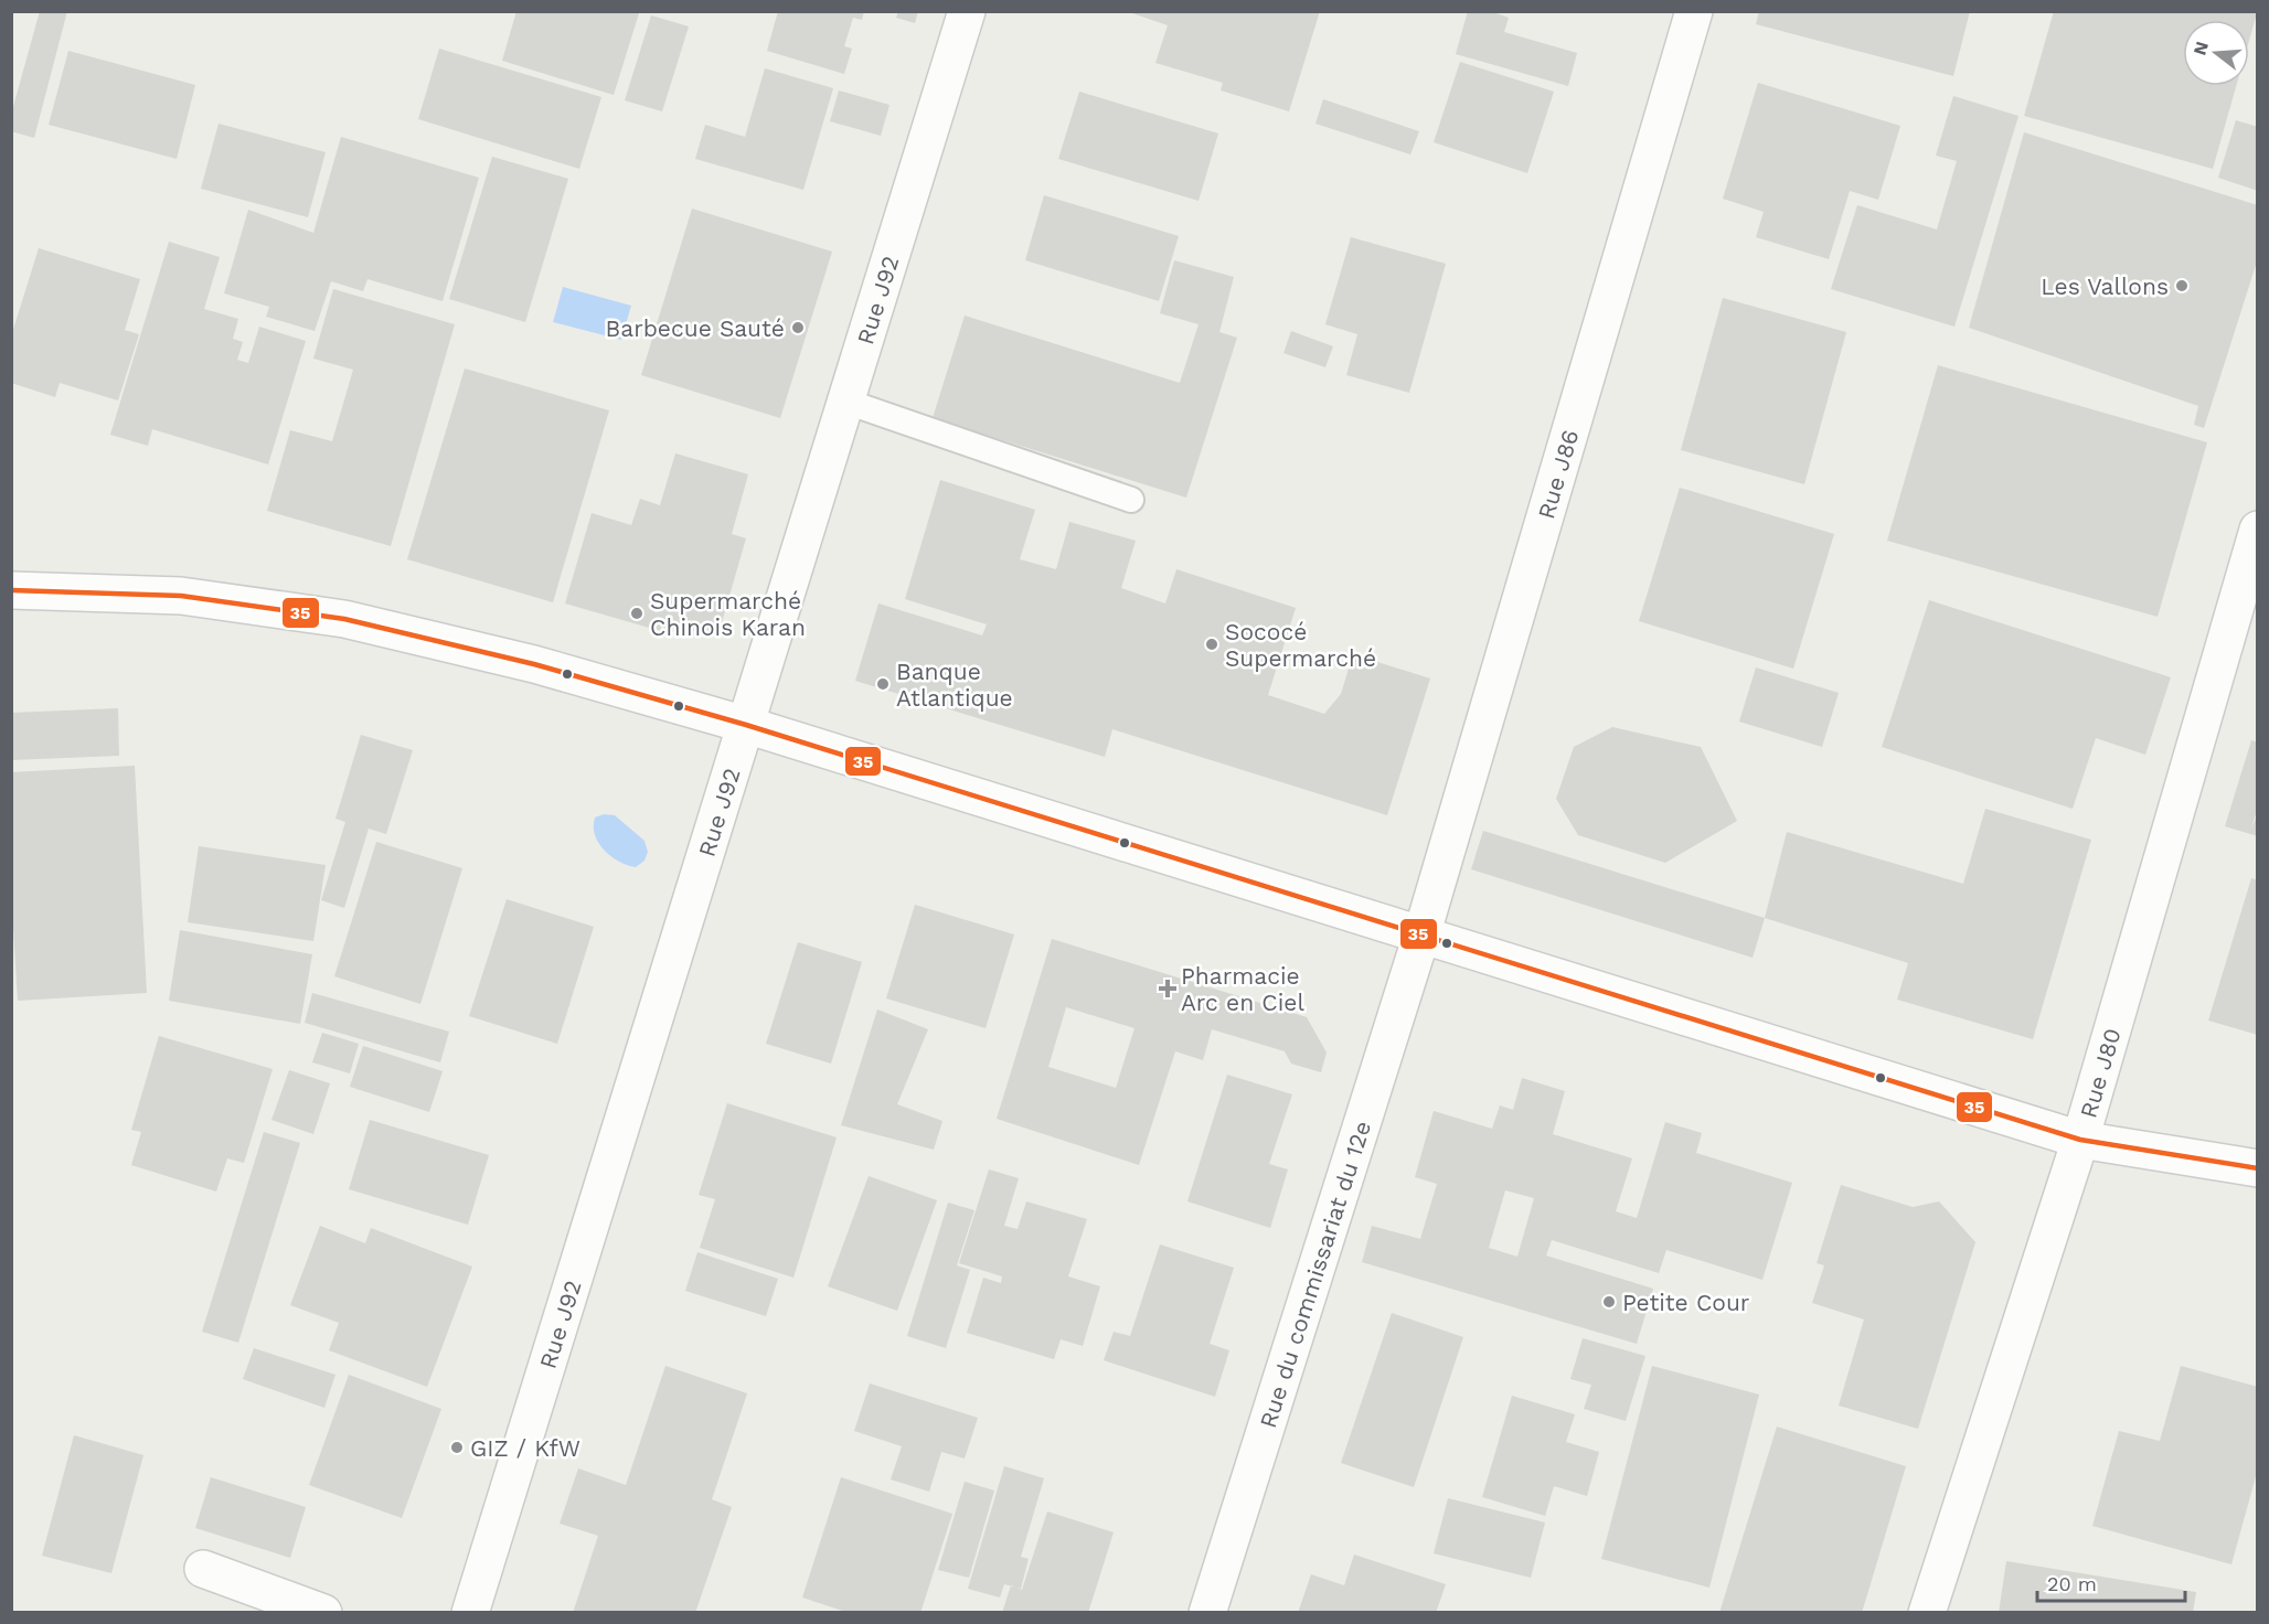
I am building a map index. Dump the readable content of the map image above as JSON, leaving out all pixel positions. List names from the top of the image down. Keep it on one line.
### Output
{"streets":{"street":["Rue J92","Rue J86","Rue J80","Rue du commissariat du 12e"]},"crossings":[["Rue J86","Rue du commissariat du 12e"]],"places":{"other":["Les Vallons","Barbecue Sauté","Supermarché Chinois Karan","Sococé Supermarché","Banque Atlantique","Petite Cour","GIZ / KfW"],"health":["Pharmacie Arc en Ciel"]},"lines":["transit line 35"],"scale_bar":"20 m","north":"left"}
